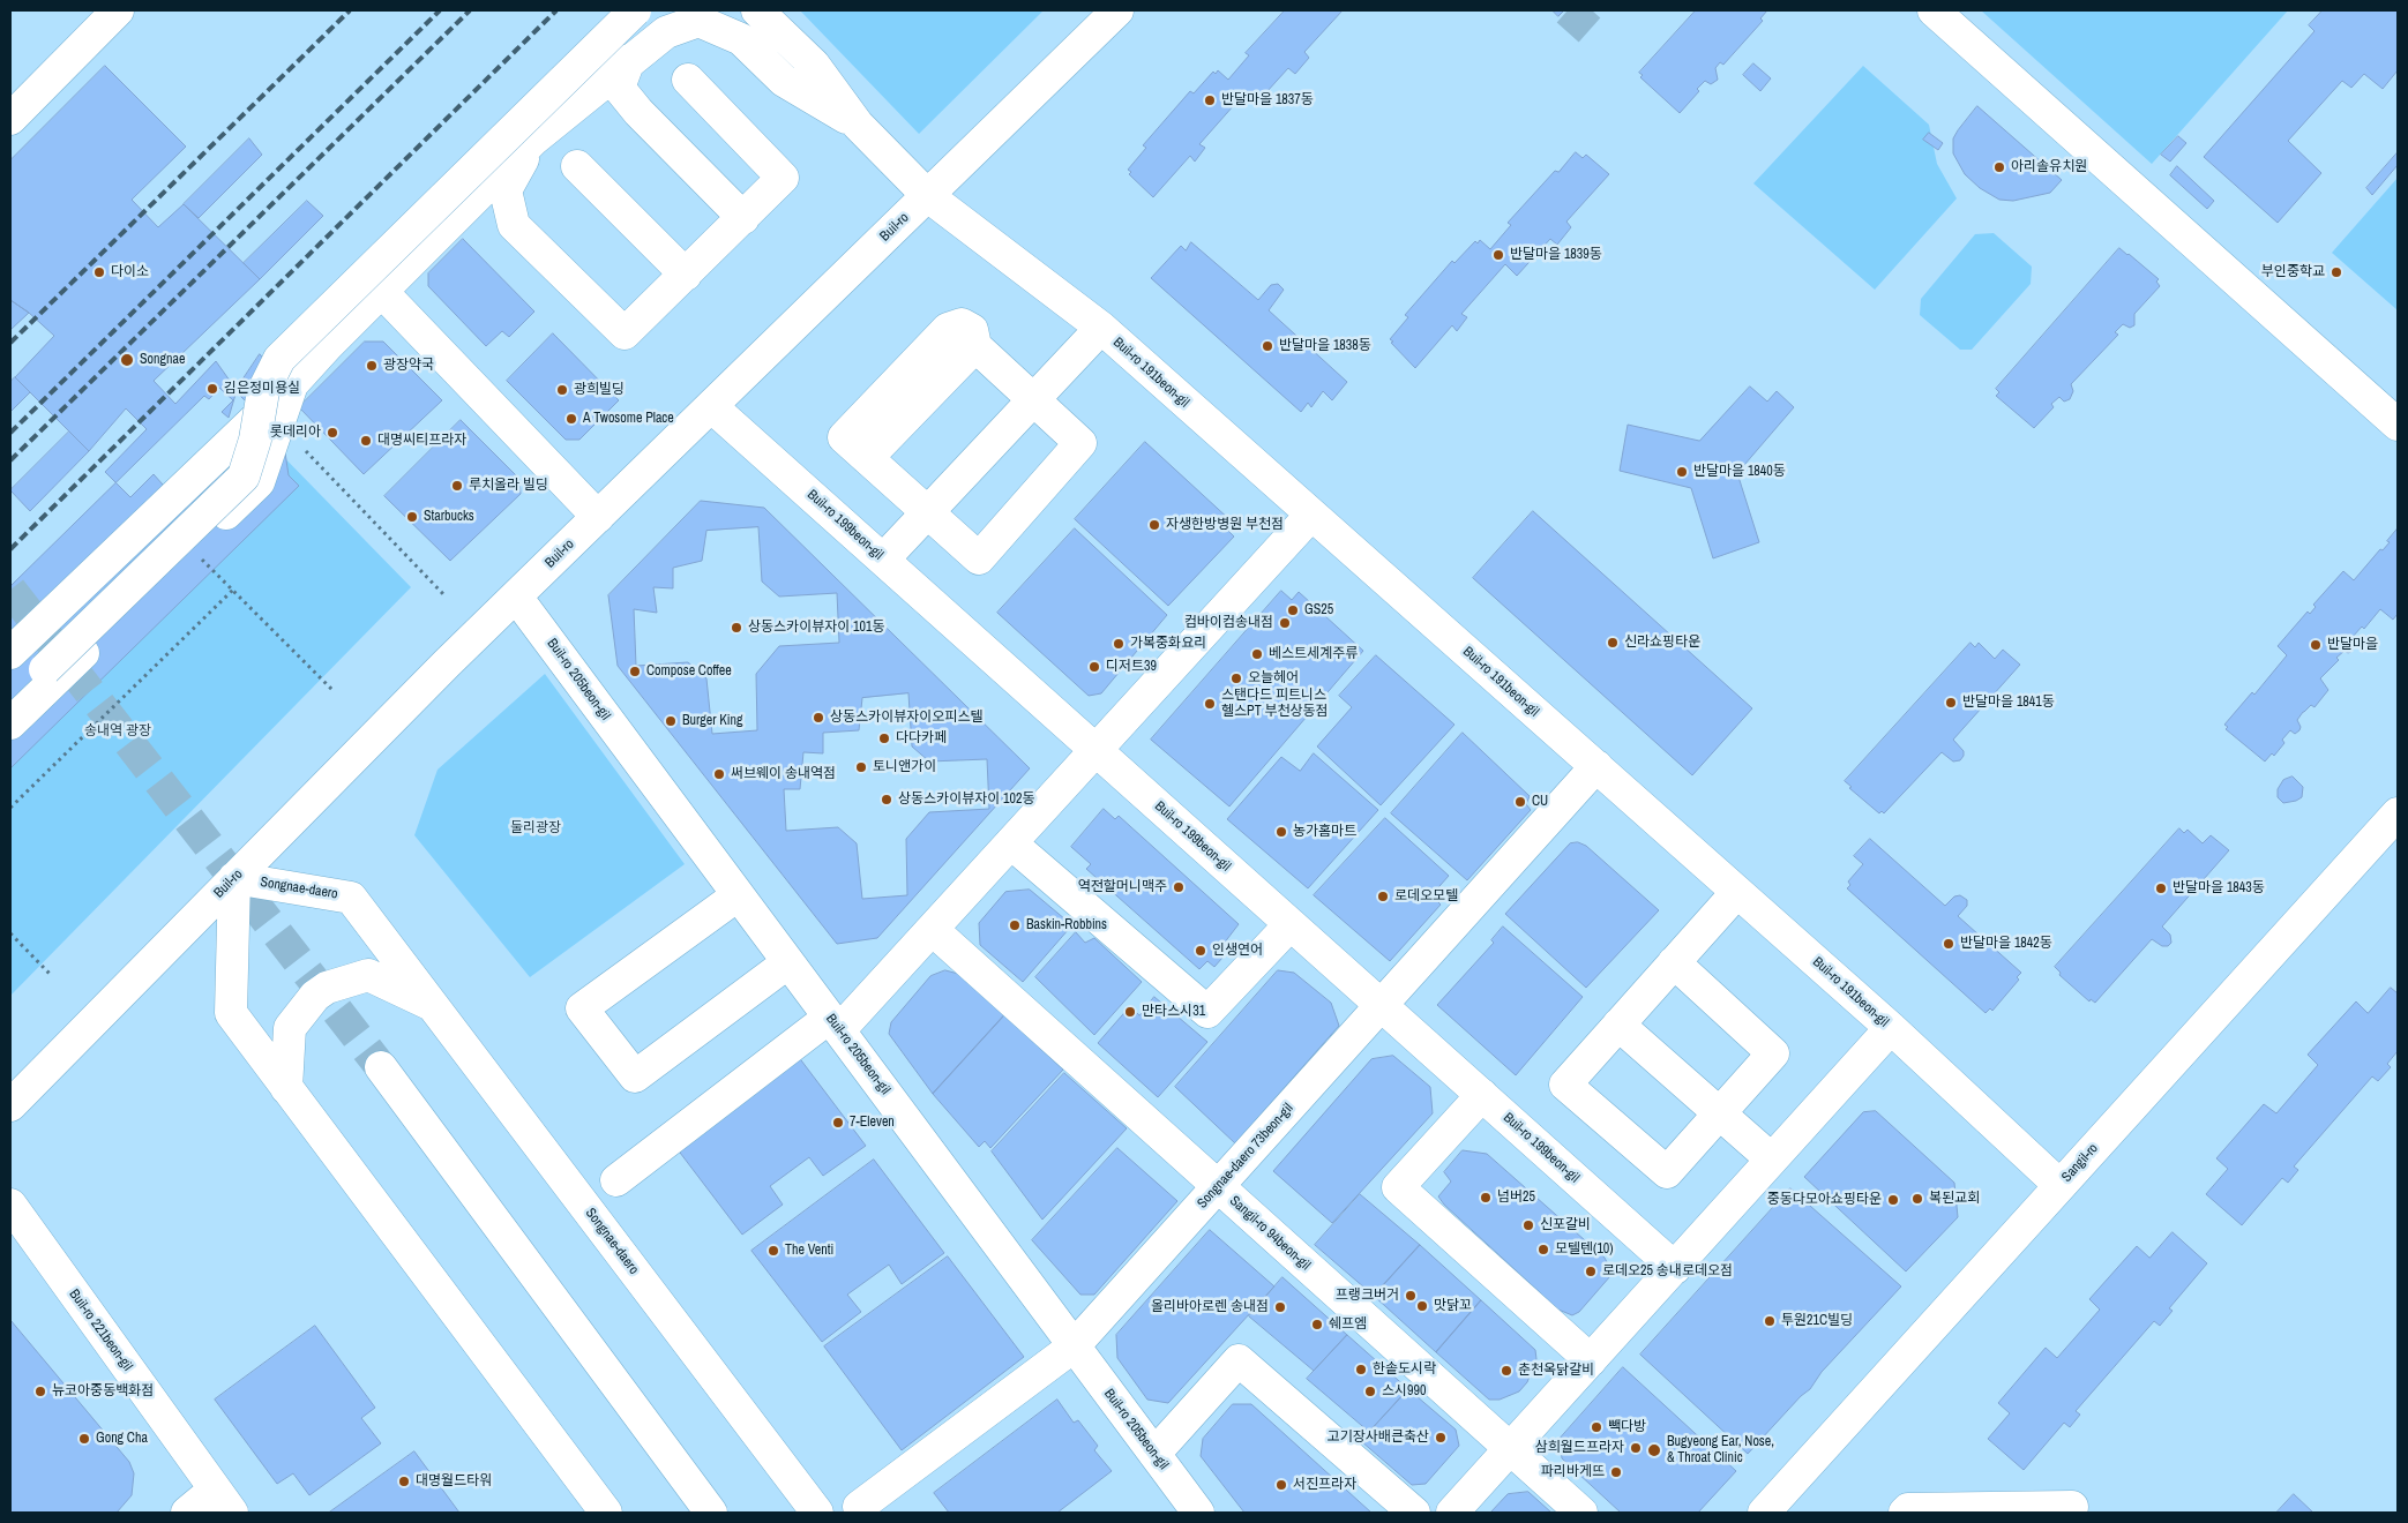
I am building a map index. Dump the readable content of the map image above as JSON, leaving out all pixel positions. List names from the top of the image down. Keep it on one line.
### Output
{"streets":{"street":["Buil-ro","Buil-ro 191beon-gil","Buil-ro 199beon-gil","Buil-ro 205beon-gil","Songnae-daero","Songnae-daero 73beon-gil","Sangil-ro","Sangil-ro 94beon-gil","Buil-ro 221beon-gil"]},"crossings":[["Buil-ro","Buil-ro 191beon-gil"],["Buil-ro","Buil-ro 199beon-gil"],["Buil-ro","Buil-ro 205beon-gil"],["Buil-ro","Songnae-daero"],["Buil-ro 191beon-gil","Songnae-daero 73beon-gil"],["Buil-ro 191beon-gil","Sangil-ro"],["Buil-ro 199beon-gil","Songnae-daero 73beon-gil"],["Buil-ro 205beon-gil","Songnae-daero 73beon-gil"],["Songnae-daero 73beon-gil","Sangil-ro 94beon-gil"]],"parks":["송내역 광장","둘리광장"],"places":["반달마을 1837동","아리솔유치원","반달마을 1839동","다이소","부인중학교","반달마을 1838동","Songnae","광장약국","김은정미용실","광희빌딩","A Twosome Place","롯데리아","대명씨티프라자","반달마을 1840동","루치올라 빌딩","Starbucks","자생한방병원 부천점","GS25","컴바이컴송내점","상동스카이뷰자이 101동","신라쇼핑타운","가복중화요리","반달마을","베스트세계주류","디저트39","Compose Coffee","오늘헤어","반달마을 1841동","스탠다드 피트니스 헬스PT 부천상동점","상동스카이뷰자이오피스텔","Burger King","다다카페","토니앤가이","써브웨이 송내역점","상동스카이뷰자이 102동","CU","농가홈마트","역전할머니맥주","반달마을 1843동","로데오모텔","Baskin-Robbins","반달마을 1842동","인생연어","만타스시31","7-Eleven","넘버25","복된교회","중동다모아쇼핑타운","신포갈비","모텔텐(10)","The Venti","로데오25 송내로데오점","프랭크버거","맛닭꼬","올리바아로렌 송내점","투원21C빌딩","쉐프엠","한솥도시락","춘천옥닭갈비","뉴코아중동백화점","스시990","빽다방","고기장사배큰축산","Gong Cha","삼희월드프라자","Bugyeong Ear, Nose, & Throat Clinic","파리바게뜨","대명월드타워","서진프라자"]}
